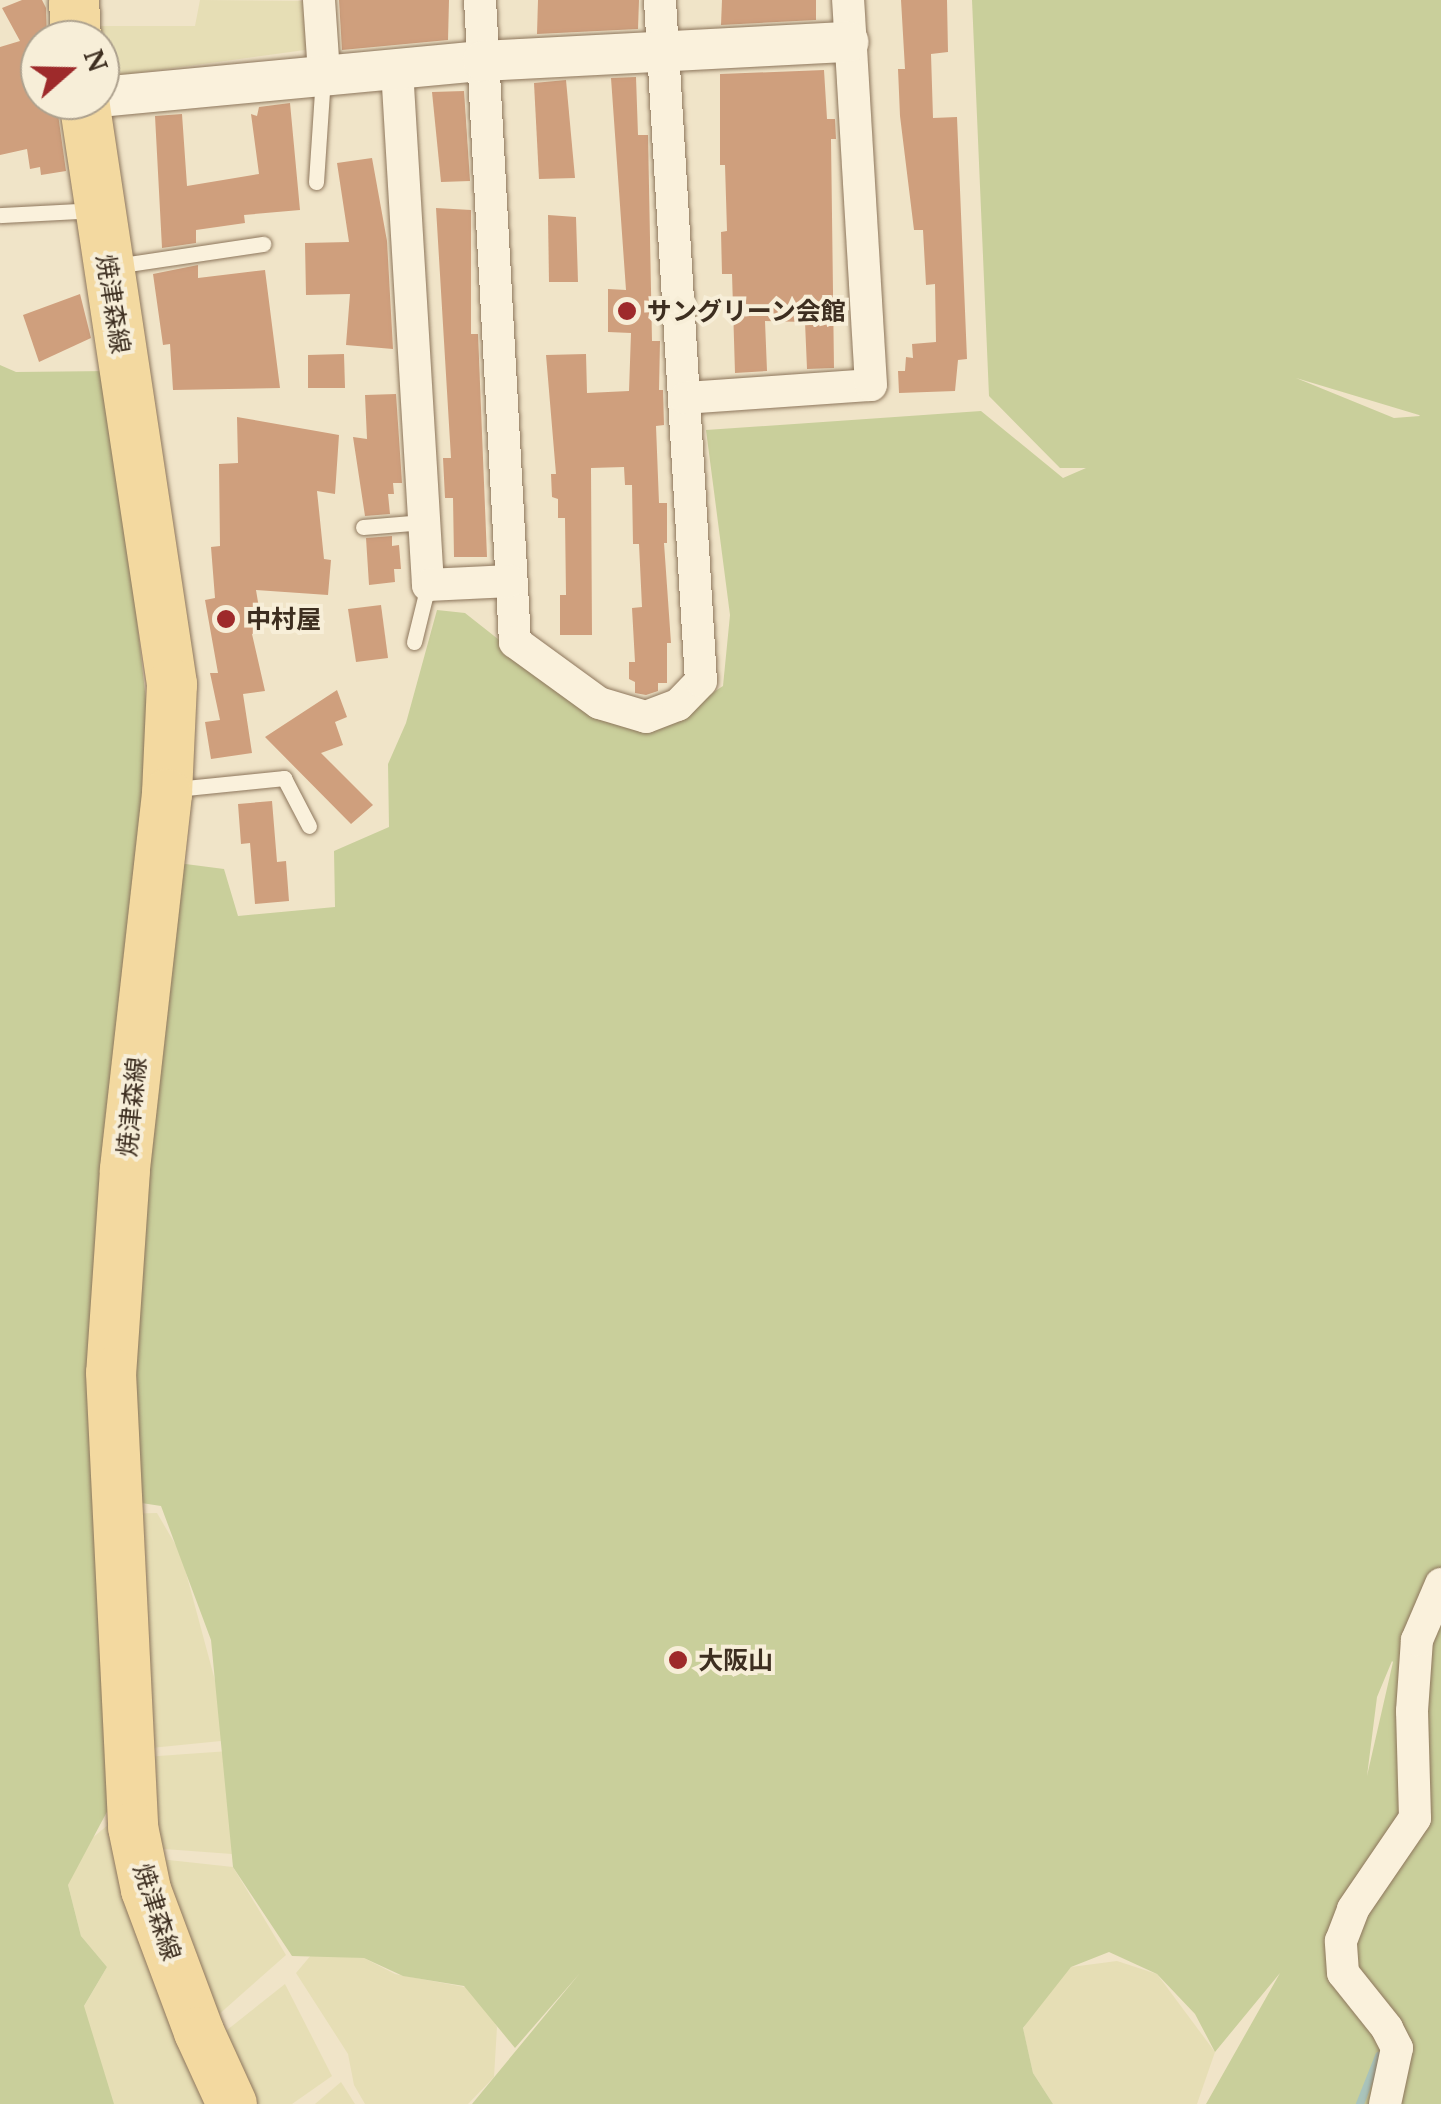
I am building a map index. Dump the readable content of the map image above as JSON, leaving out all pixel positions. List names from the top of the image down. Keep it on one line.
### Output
{"streets":{"main road":["焼津森線"]},"places":["サングリーン会館","中村屋","大阪山"],"north":"right"}
